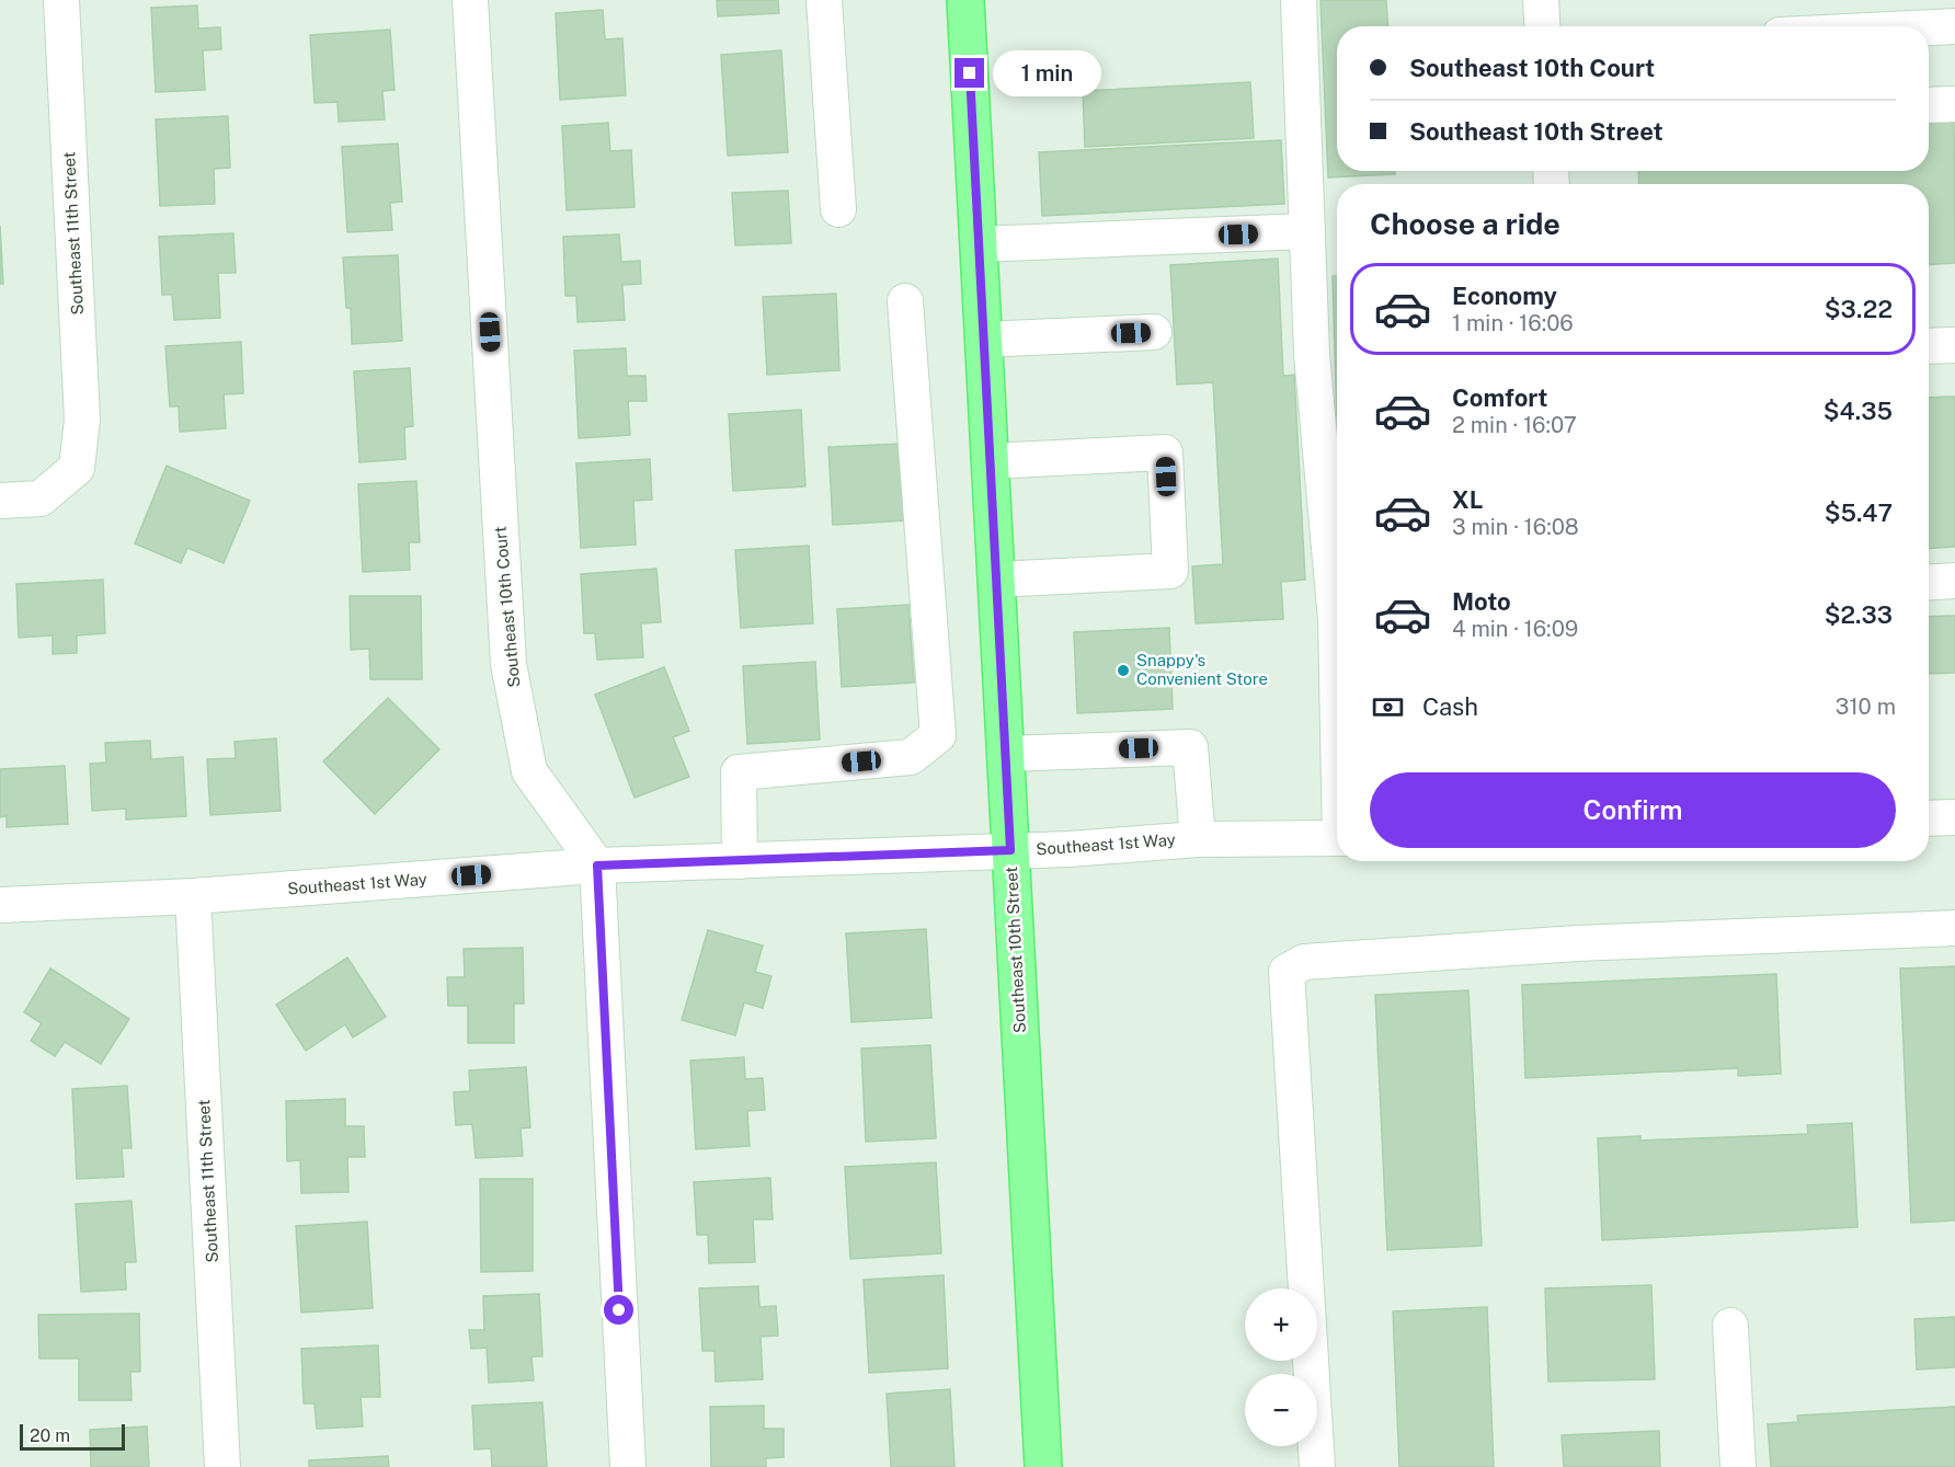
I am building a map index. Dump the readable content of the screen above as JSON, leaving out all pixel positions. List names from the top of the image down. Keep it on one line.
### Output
{"streets":{"main road":["Southeast 10th Street"],"street":["Southeast 11th Street","Southeast 10th Court","Southeast 1st Way"]},"crossings":[["Southeast 11th Street","Southeast 1st Way"],["Southeast 10th Court","Southeast 1st Way"],["Southeast 1st Way","Southeast 10th Street"]],"places":["Snappy's Convenient Store"],"scale_bar":"20 m","page":{"banner":["Southeast 10th Court","Southeast 10th Street"],"bubble":"1 min","heading":"Choose a ride","list":[{"name":"Economy","note":"1 min · 16:06","value":"$3.22"},{"name":"Comfort","note":"2 min · 16:07","value":"$4.35"},{"name":"XL","note":"3 min · 16:08","value":"$5.47"},{"name":"Moto","note":"4 min · 16:09","value":"$2.33"}],"pay":["Cash","310 m"],"buttons":"Confirm","map_buttons":["+","−"],"scale":"20 m"}}
